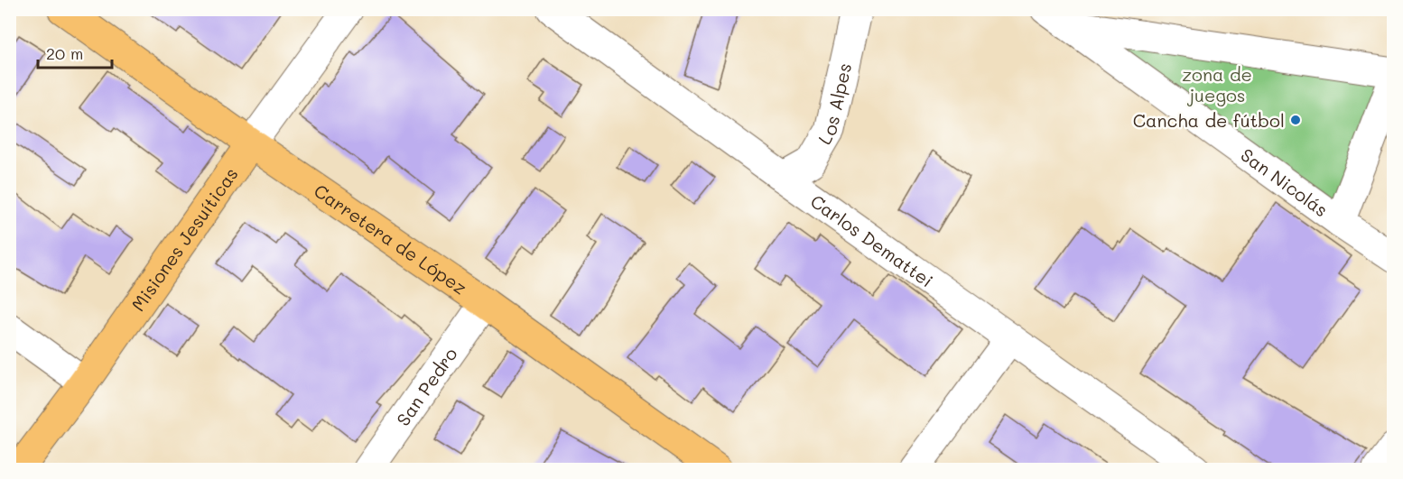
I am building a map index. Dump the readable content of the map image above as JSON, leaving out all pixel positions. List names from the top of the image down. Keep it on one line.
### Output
{"streets":{"main road":["Carretera de López","Misiones Jesuíticas"],"street":["Los Alpes","San Nicolás","Carlos Demattei","San Pedro"]},"crossings":[["Los Alpes","Carlos Demattei"],["Carretera de López","Misiones Jesuíticas"],["Carretera de López","San Pedro"]],"parks":["zona de juegos"],"places":["Cancha de fútbol"],"scale_bar":"20 m"}
